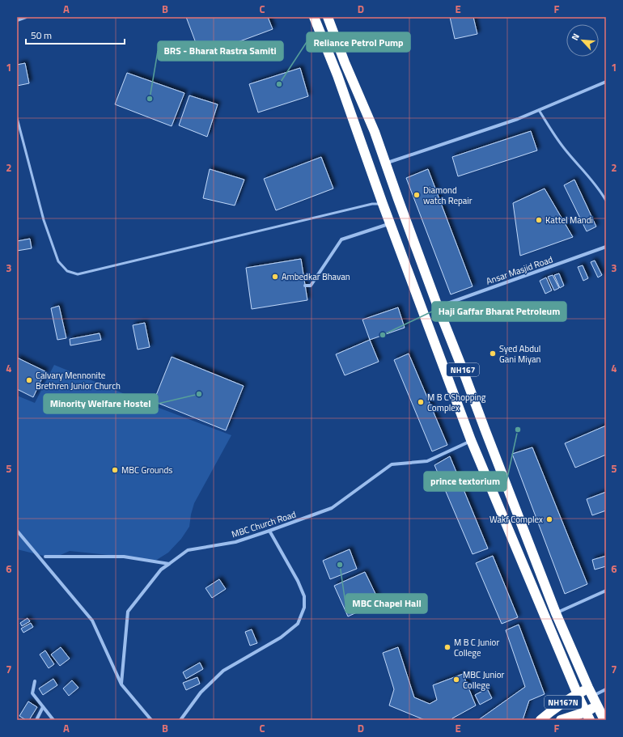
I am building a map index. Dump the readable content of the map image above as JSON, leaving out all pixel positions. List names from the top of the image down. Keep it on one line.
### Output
{"streets":{"highway":["NH167","NH167N"],"street":["Ansar Masjid Road","MBC Church Road"]},"crossings":[["Ansar Masjid Road","NH167"],["NH167","MBC Church Road"],["NH167","NH167N"]],"places":["Reliance Petrol Pump","BRS - Bharat Rastra Samiti","Diamond watch Repair","Kattel Mandi","Ambedkar Bhavan","Haji Gaffar Bharat Petroleum","Syed Abdul Gani Miyan","Calvary Mennonite Brethren Junior Church","Minority Welfare Hostel","M B C Shopping Complex","prince textorium","MBC Grounds","Wakf Complex","MBC Chapel Hall","M B C Junior College","MBC Junior College"],"scale_bar":"50 m","north":"top left","grid":{"columns":["A","B","C","D","E","F"],"rows":["1","2","3","4","5","6","7"]}}
